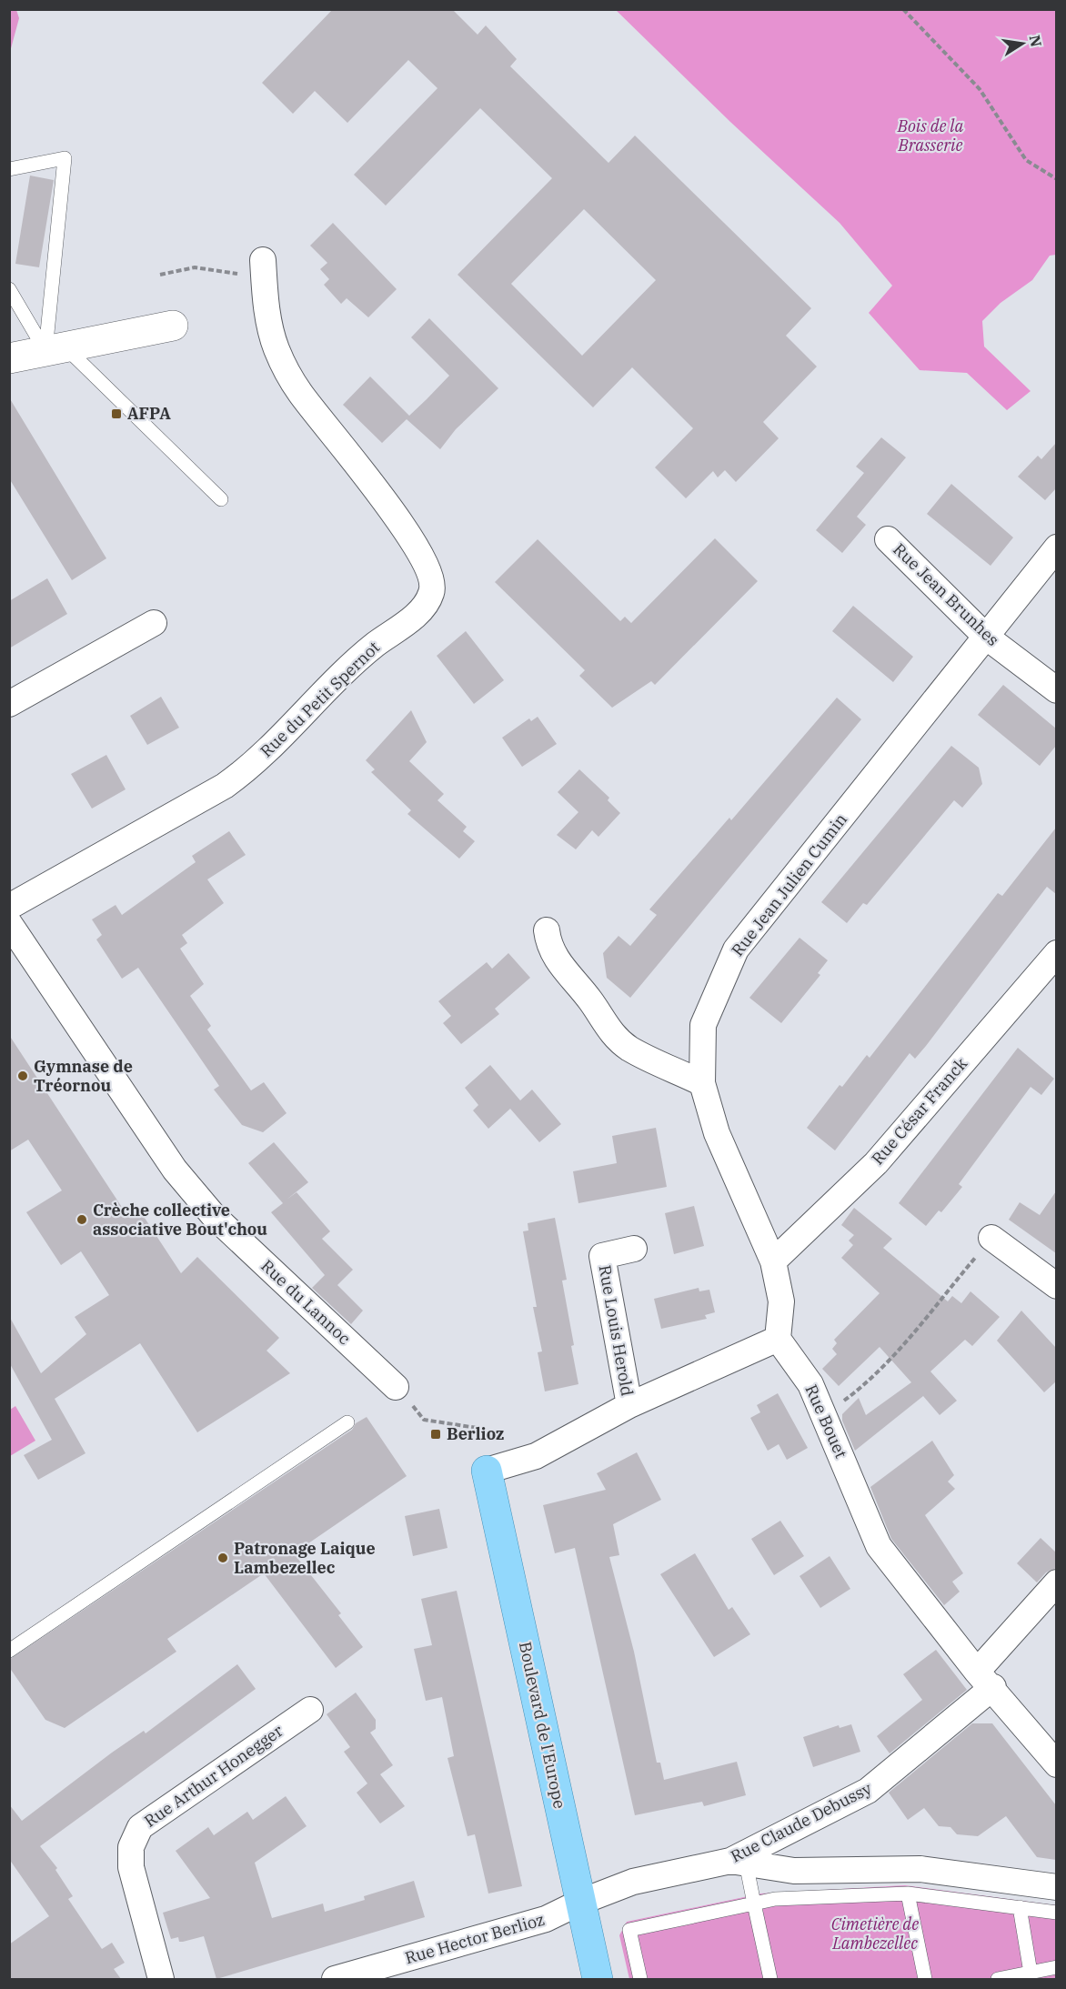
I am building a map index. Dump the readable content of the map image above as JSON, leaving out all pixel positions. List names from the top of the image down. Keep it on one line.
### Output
{"streets":{"main road":["Boulevard de l'Europe"],"street":["Rue Jean Brunhes","Rue du Petit Spernot","Rue Jean Julien Cumin","Rue César Franck","Rue du Lannoc","Rue Louis Herold","Rue Bouet","Rue Arthur Honegger","Rue Claude Debussy","Rue Hector Berlioz"]},"crossings":[["Rue Jean Brunhes","Rue Jean Julien Cumin"],["Rue Jean Julien Cumin","Rue César Franck"],["Rue Jean Julien Cumin","Rue Bouet"],["Rue Bouet","Rue Claude Debussy"],["Boulevard de l'Europe","Rue Claude Debussy"],["Boulevard de l'Europe","Rue Hector Berlioz"],["Rue Claude Debussy","Rue Hector Berlioz"]],"parks":["Bois de la Brasserie","Cimetière de Lambezellec"],"places":{"transit":["AFPA","Berlioz"],"other":["Gymnase de Tréornou","Crèche collective associative Bout'chou","Patronage Laique Lambezellec"]},"north":"right"}
